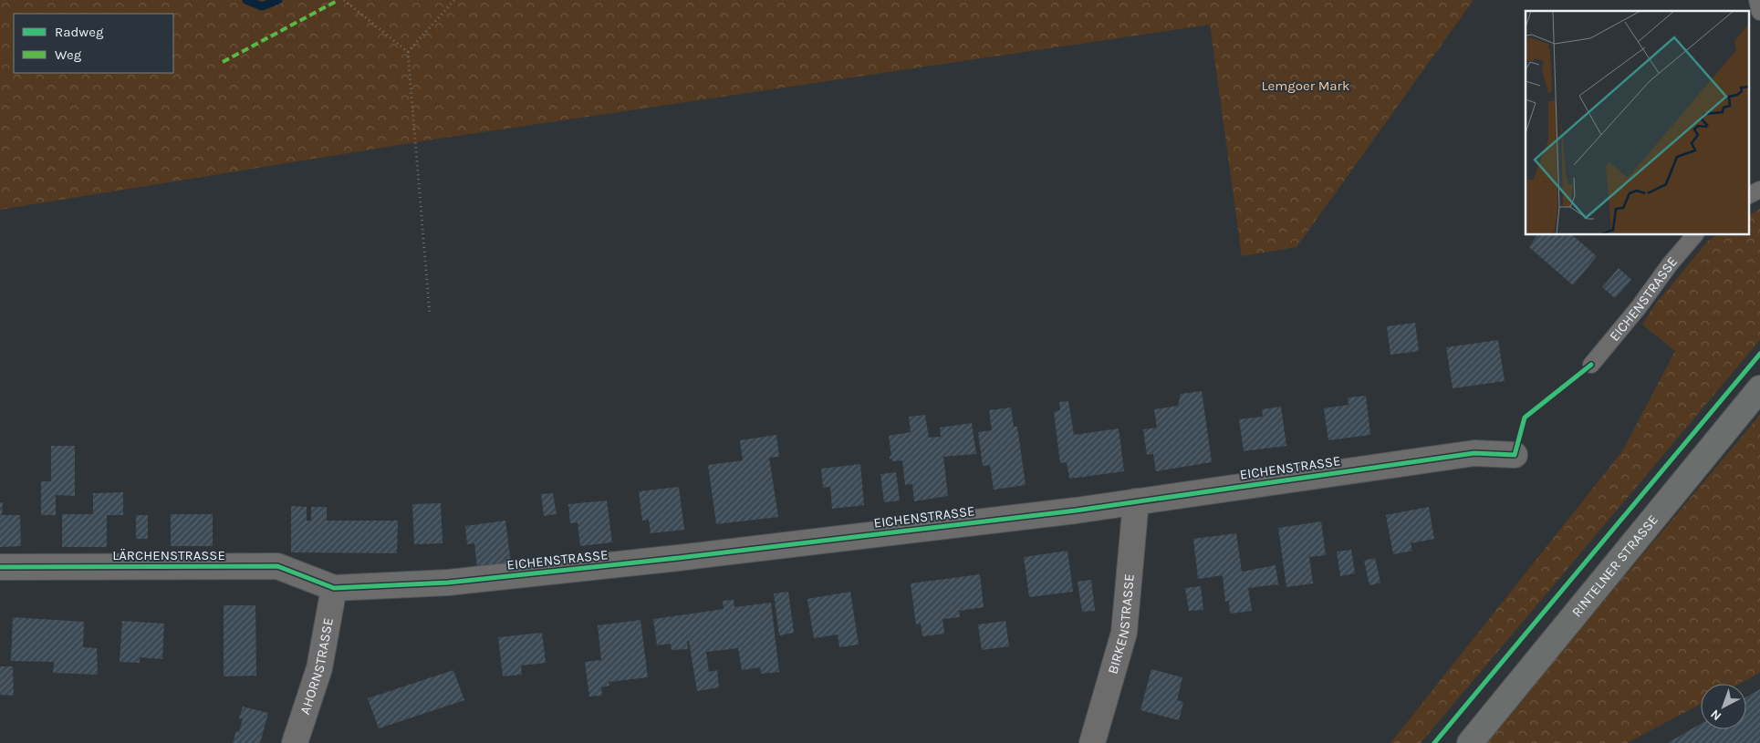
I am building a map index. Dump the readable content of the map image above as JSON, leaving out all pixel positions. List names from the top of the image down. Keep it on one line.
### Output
{"streets":{"main road":["RINTELNER STRASSE"],"street":["EICHENSTRASSE","LÄRCHENSTRASSE","BIRKENSTRASSE","AHORNSTRASSE"]},"crossings":[["EICHENSTRASSE","LÄRCHENSTRASSE"],["EICHENSTRASSE","BIRKENSTRASSE"],["EICHENSTRASSE","AHORNSTRASSE"],["LÄRCHENSTRASSE","AHORNSTRASSE"]],"parks":["Lemgoer Mark"],"legend":["Radweg","Weg"],"north":"bottom left"}
